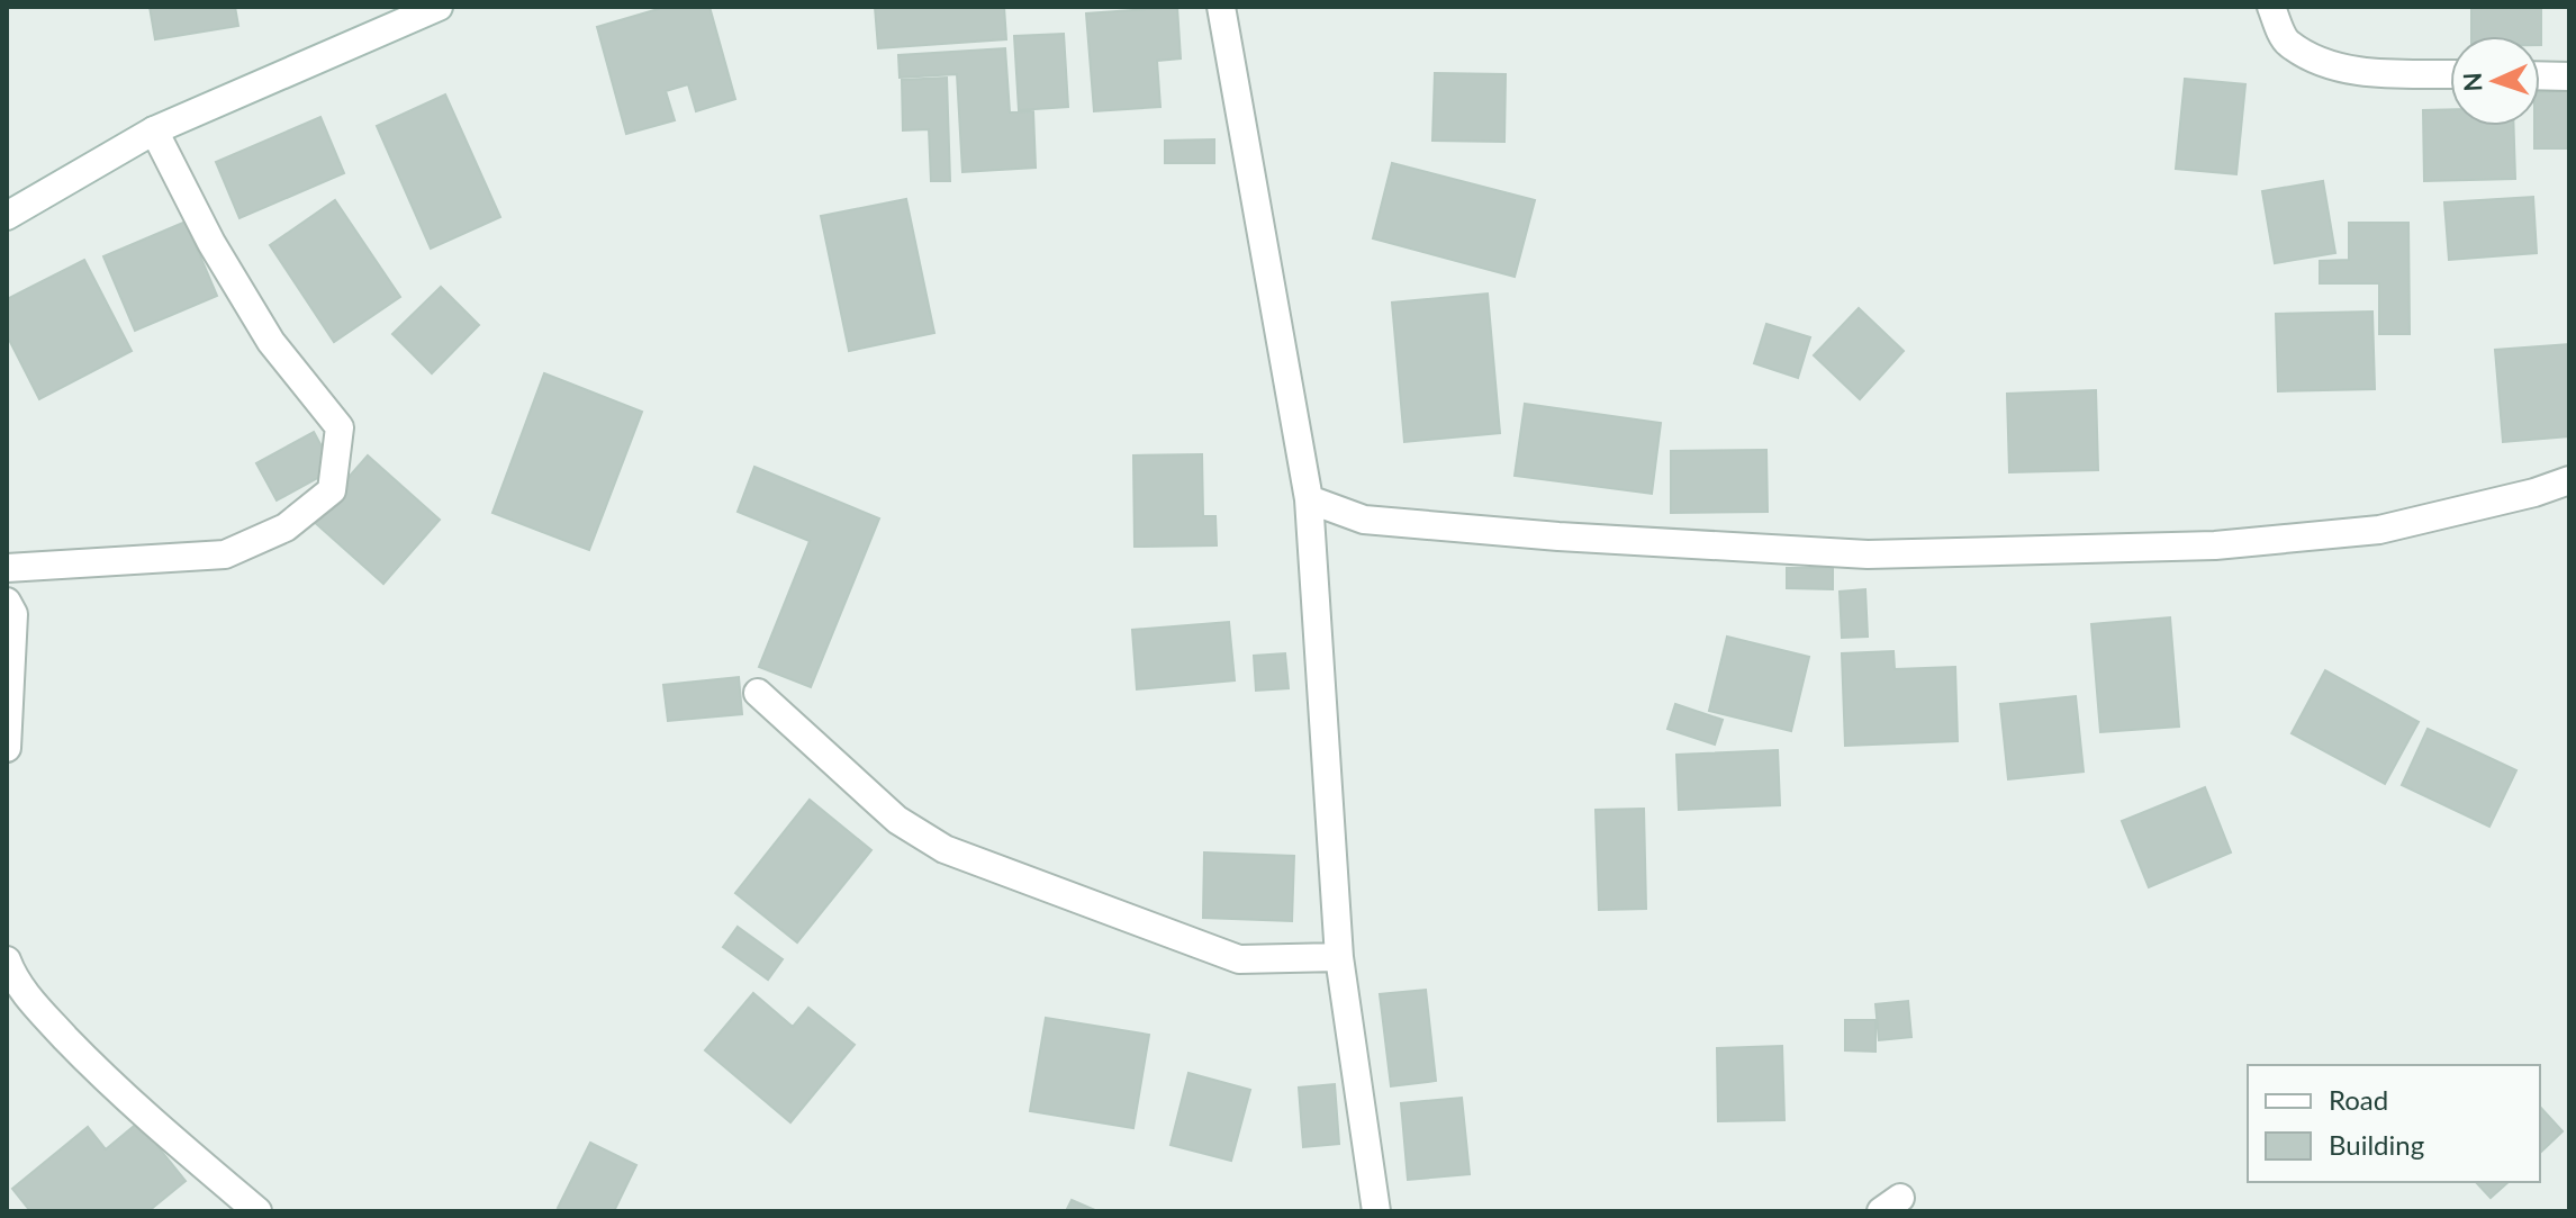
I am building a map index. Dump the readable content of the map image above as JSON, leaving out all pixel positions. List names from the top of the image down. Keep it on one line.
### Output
{"legend":["Road","Building"],"north":"left"}
